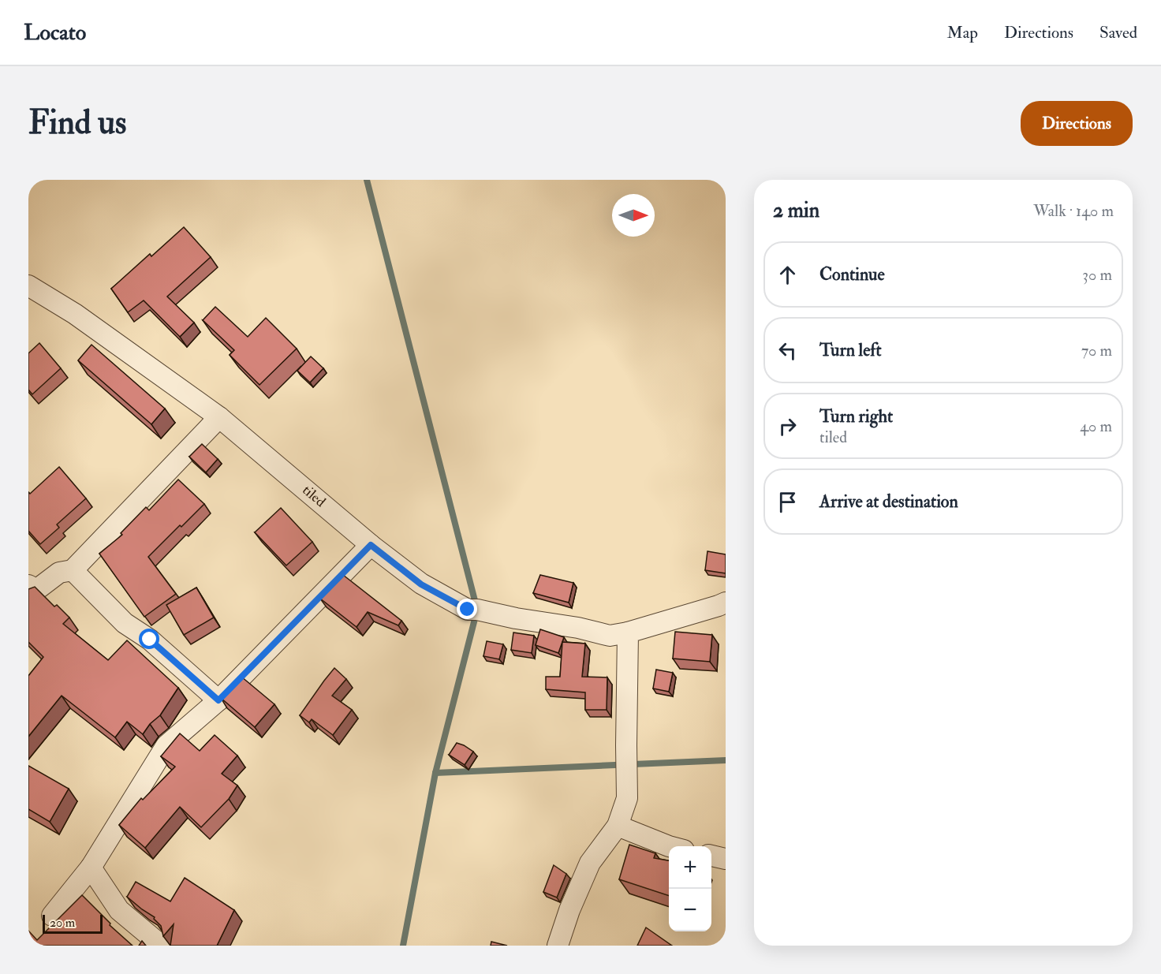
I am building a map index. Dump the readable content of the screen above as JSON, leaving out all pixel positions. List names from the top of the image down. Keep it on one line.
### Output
{"streets":{"street":["tiled"]},"scale_bar":"20 m","north":"right","page":{"header":"Locato","nav":["Map","Directions","Saved"],"buttons":"Directions","title":"Find us","heading":["2 min","Walk · 140 m"],"list":[["Continue","30 m"],["Turn left","70 m"],["Turn right","tiled","40 m"],"Arrive at destination"],"map_buttons":["+","−"],"scale":"20 m"}}
